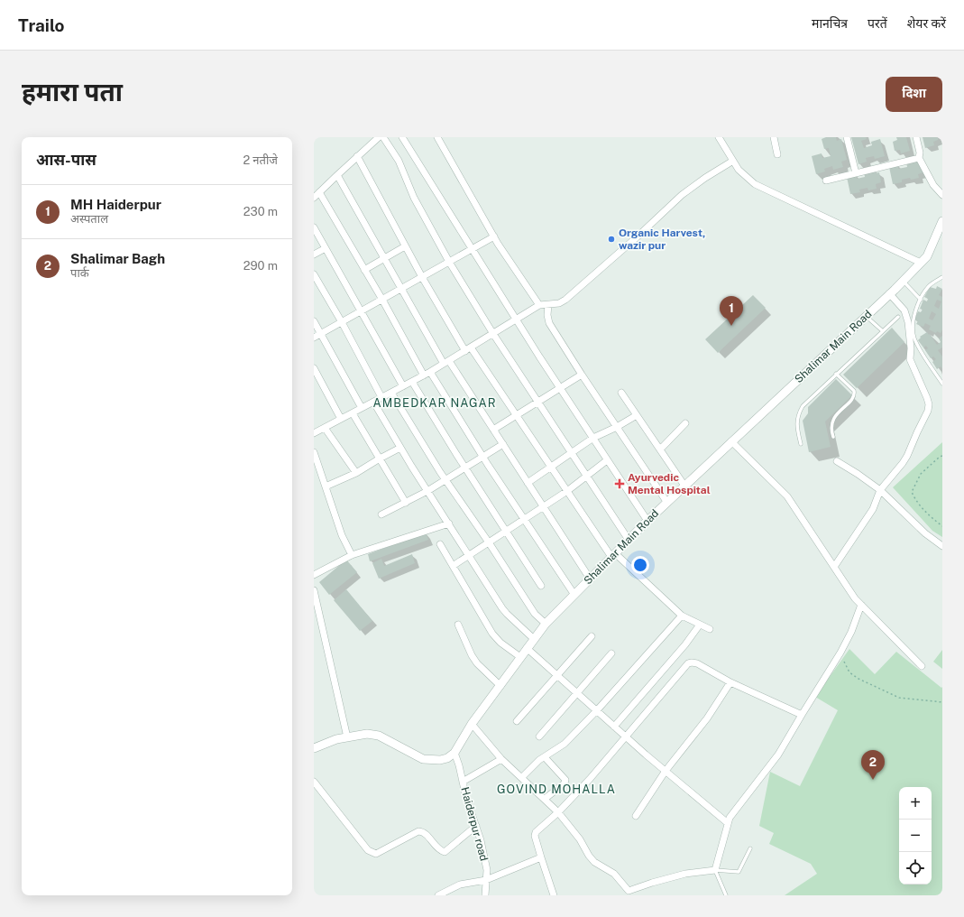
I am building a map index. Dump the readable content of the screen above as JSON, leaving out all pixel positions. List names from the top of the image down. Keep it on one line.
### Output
{"streets":{"street":["Shalimar Main Road","Haiderpur road"]},"crossings":[["Shalimar Main Road","Haiderpur road"]],"districts":["AMBEDKAR NAGAR","GOVIND MOHALLA"],"places":{"other":["Organic Harvest, wazir pur"],"health":["Ayurvedic Mental Hospital"]},"page":{"header":"Trailo","nav":["मानचित्र","परतें","शेयर करें"],"title":"हमारा पता","buttons":"दिशा","heading":["आस-पास","2 नतीजे"],"list":[{"mark":"1","name":"MH Haiderpur","note":"अस्पताल","value":"230 m"},{"mark":"2","name":"Shalimar Bagh","note":"पार्क","value":"290 m"}],"pins":["1","2"],"map_buttons":["+","−"]}}
